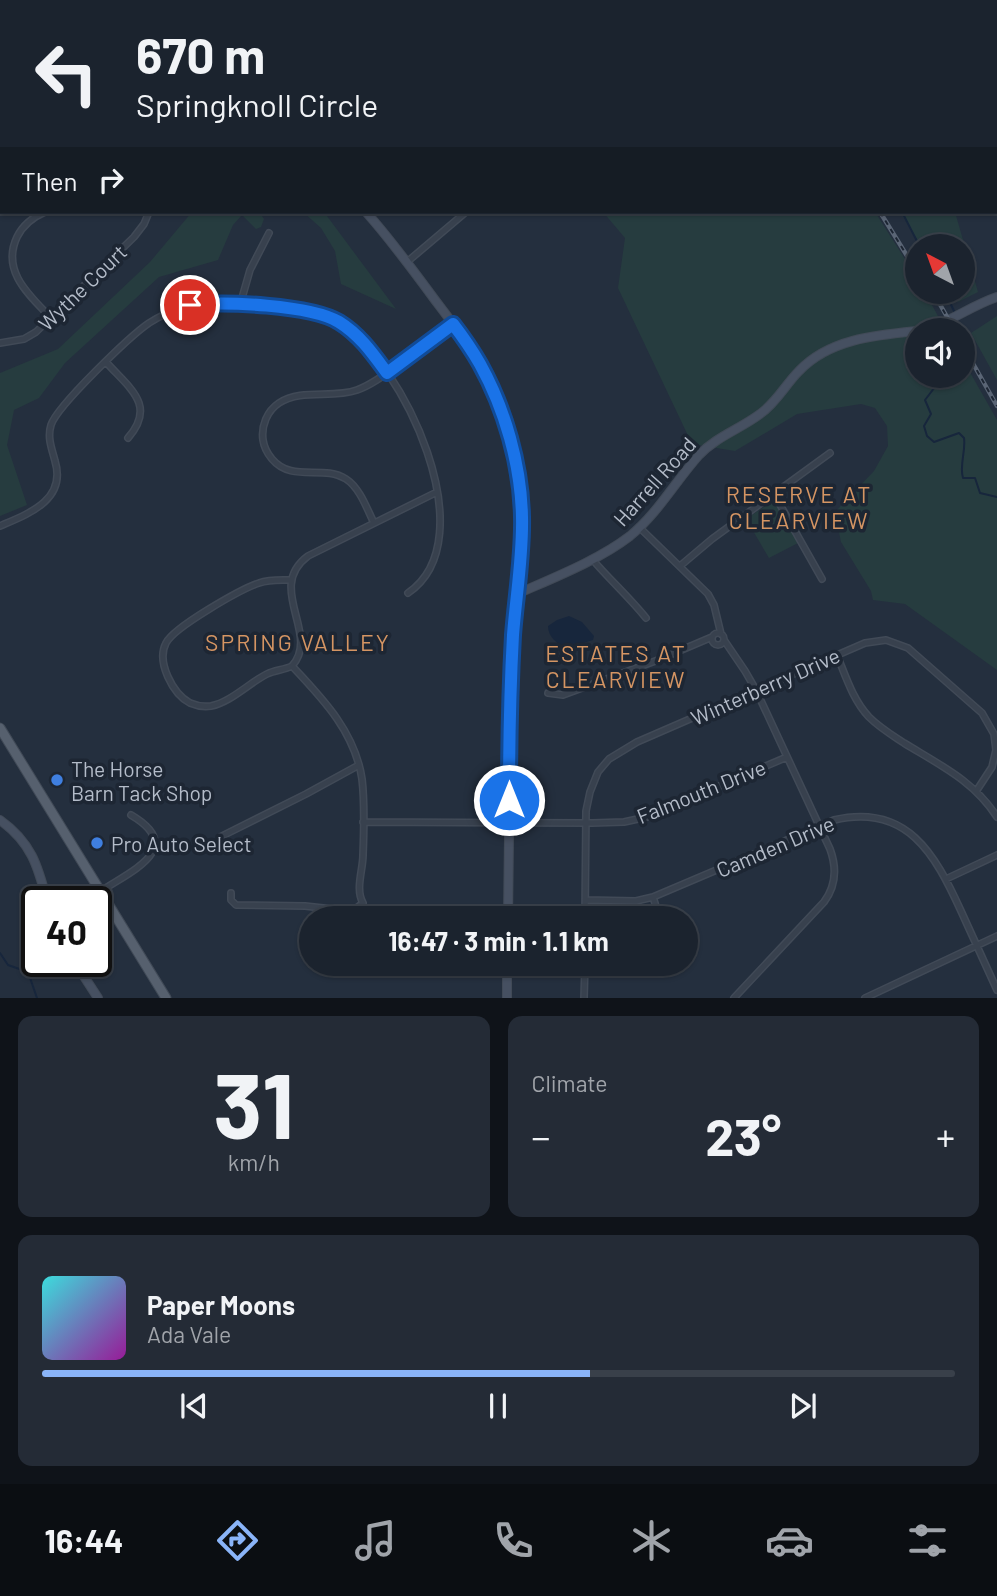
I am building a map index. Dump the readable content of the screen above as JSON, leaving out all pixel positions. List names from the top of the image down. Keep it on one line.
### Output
{"streets":{"street":["Wythe Court","Harrell Road","Winterberry Drive","Falmouth Drive","Camden Drive"]},"crossings":[["Winterberry Drive","Falmouth Drive"],["Winterberry Drive","Camden Drive"]],"districts":["RESERVE AT CLEARVIEW","SPRING VALLEY","ESTATES AT CLEARVIEW"],"places":["The Horse Barn Tack Shop","Pro Auto Select"],"north":"top left","page":{"turn":["670 m","Springknoll Circle"],"then":"Then","limit":"40","trip":"16:47 · 3 min · 1.1 km","tile":[["31","km/h"],"Climate"],"heat":["−","23°","+"],"song":["Paper Moons","Ada Vale"],"tabs":"16:44"}}
